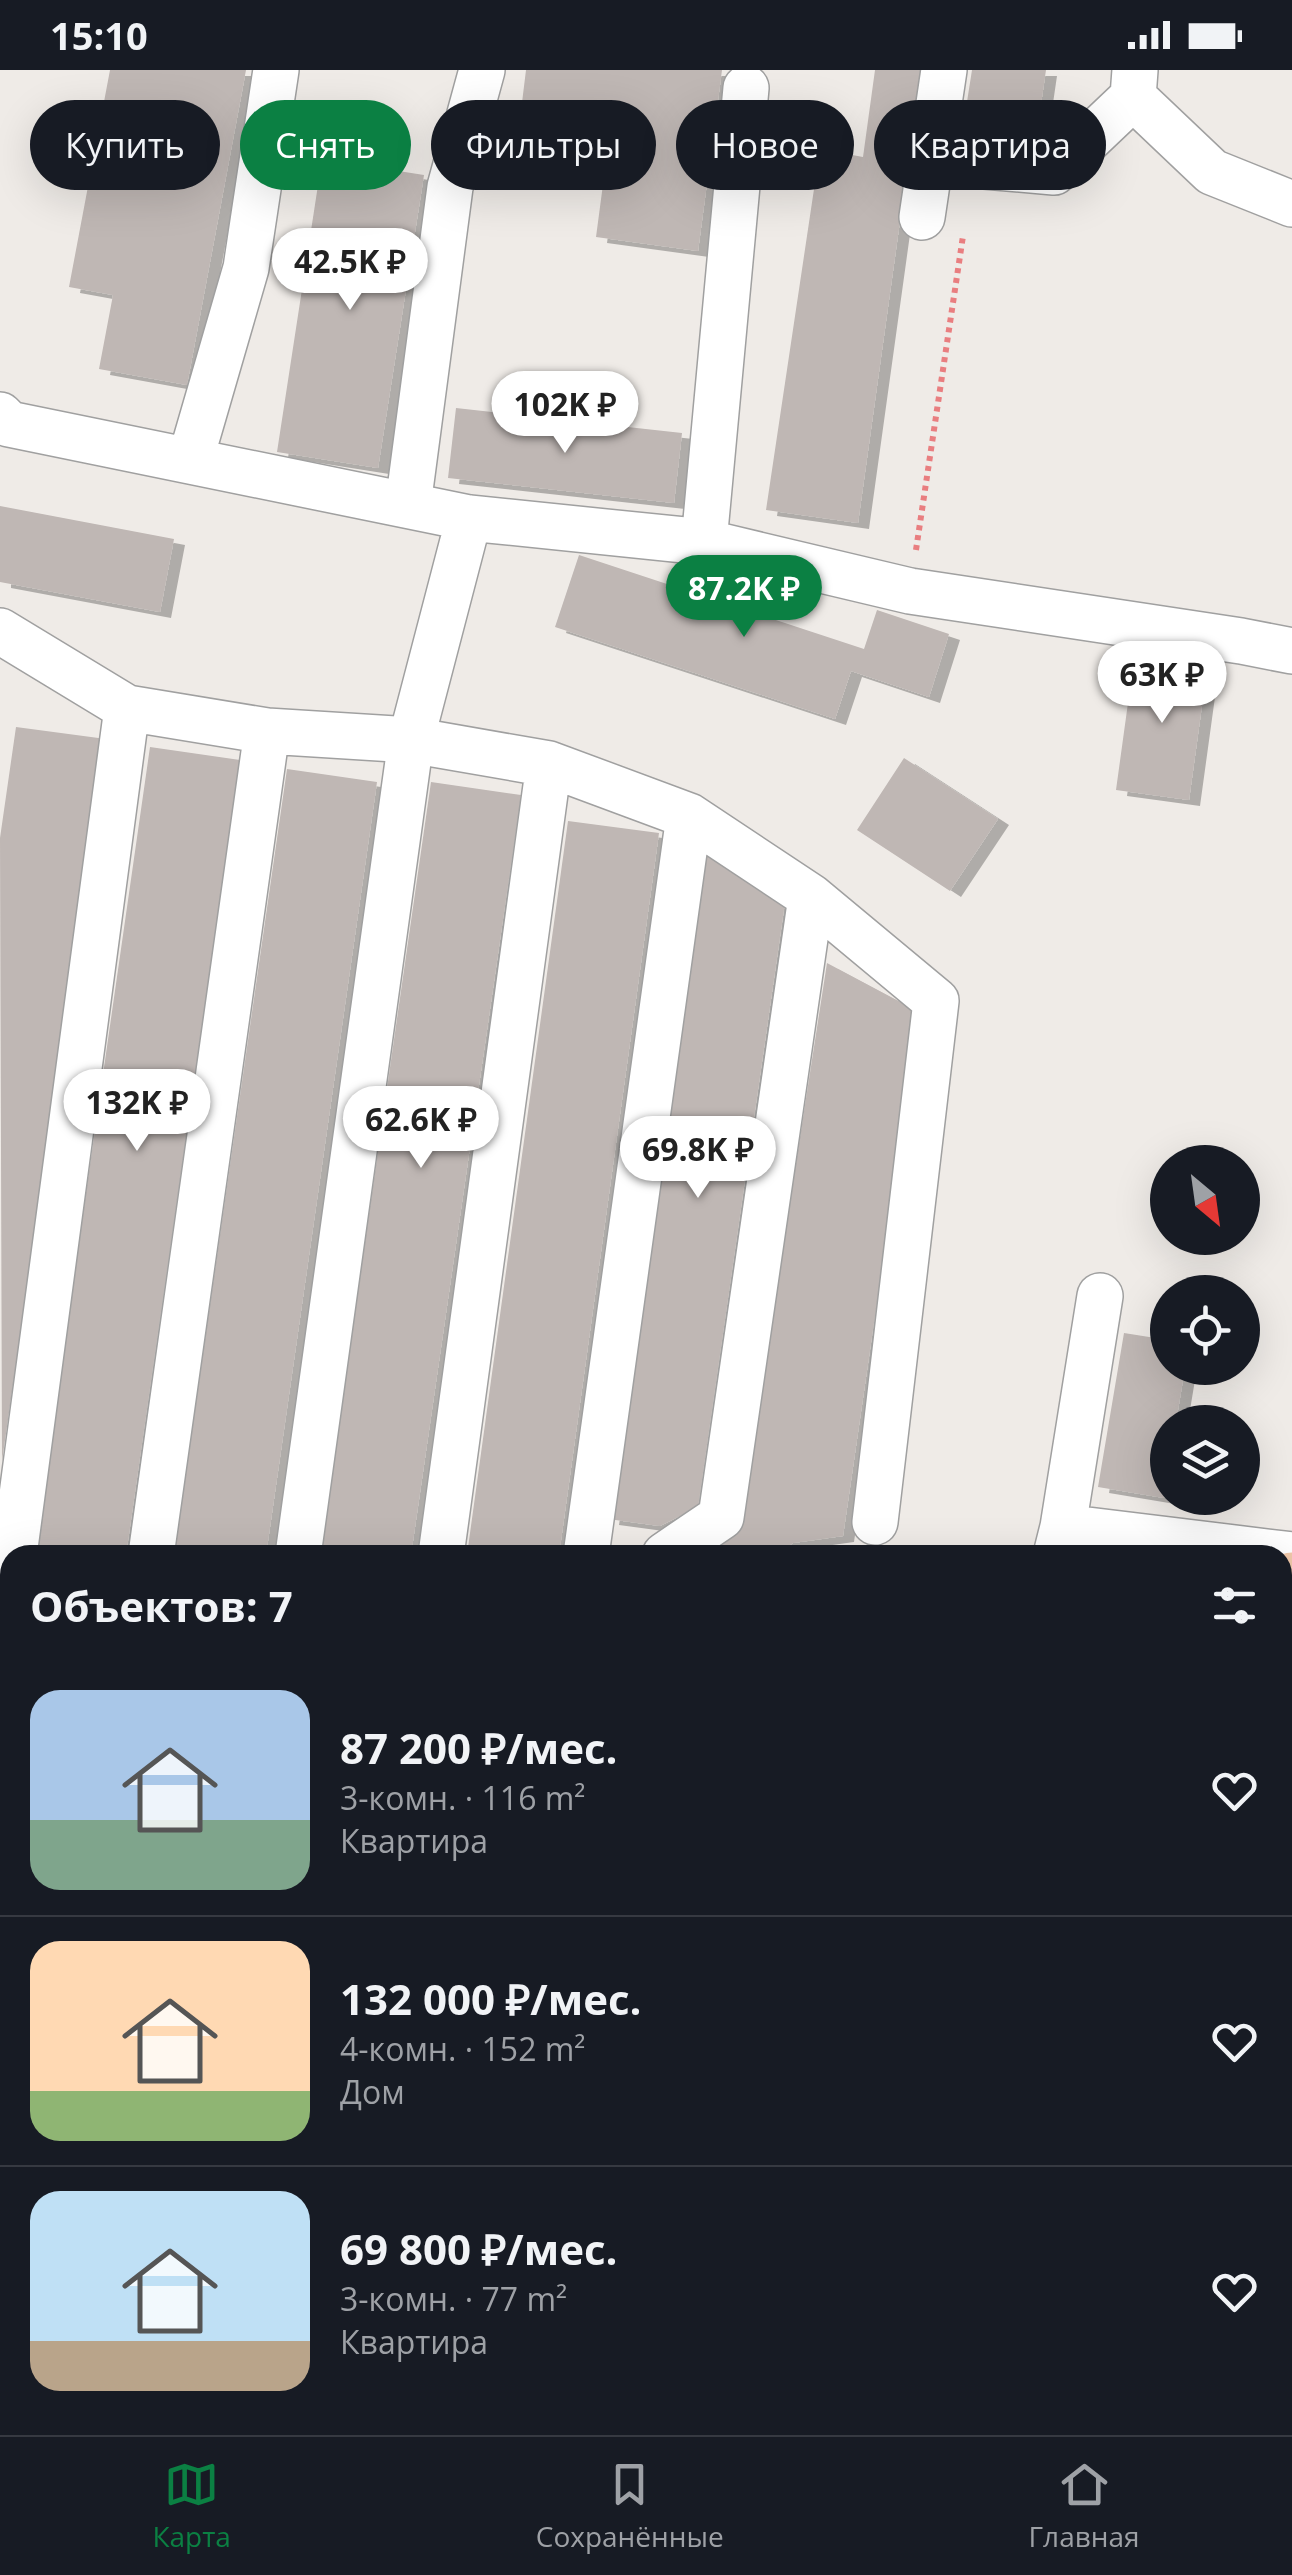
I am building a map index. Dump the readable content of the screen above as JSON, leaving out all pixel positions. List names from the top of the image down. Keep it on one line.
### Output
{"north":"bottom right","page":{"status":"15:10","chip":["Купить","Снять","Фильтры","Новое","Квартира"],"price":["42.5K ₽","102K ₽","87.2K ₽","63K ₽","132K ₽","62.6K ₽","69.8K ₽"],"heading":"Объектов: 7","list":[{"name":"87 200 ₽/мес.","note":"3-комн. · 116 m² · Квартира"},{"name":"132 000 ₽/мес.","note":"4-комн. · 152 m² · Дом"},{"name":"69 800 ₽/мес.","note":"3-комн. · 77 m² · Квартира"}],"tabs":["Карта","Сохранённые","Главная"]}}
